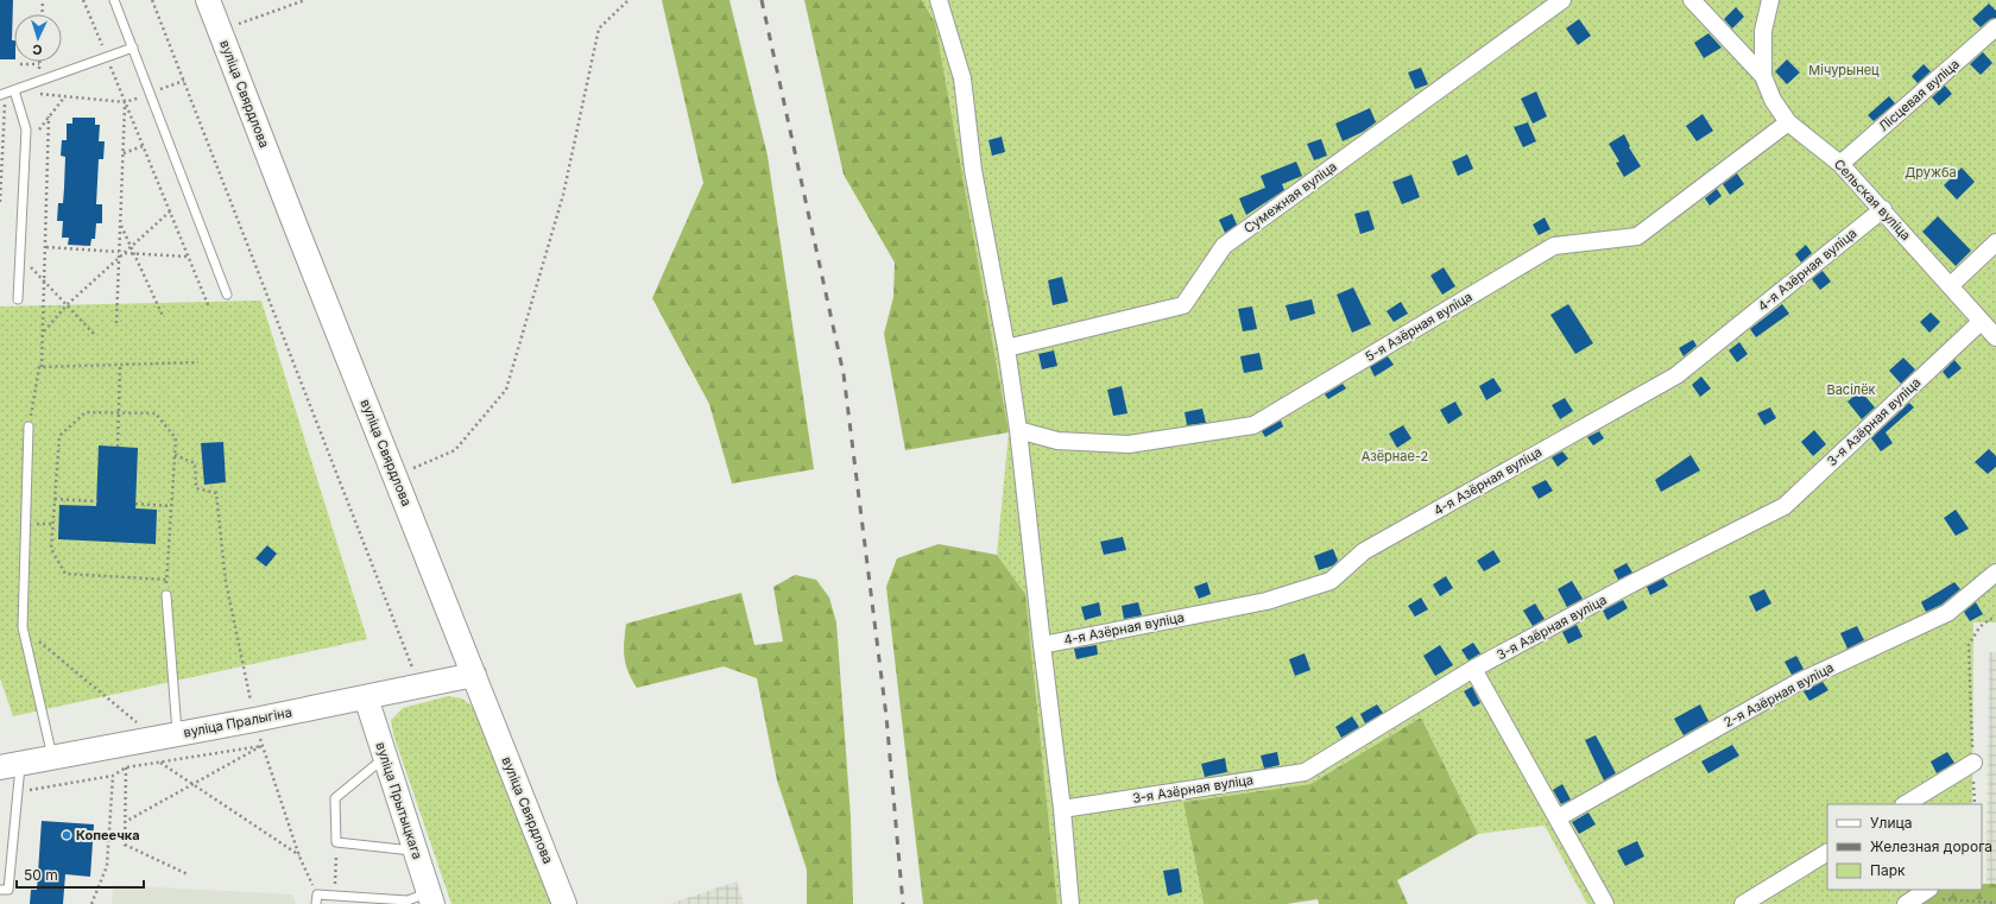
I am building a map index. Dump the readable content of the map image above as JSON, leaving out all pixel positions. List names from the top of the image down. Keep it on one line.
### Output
{"streets":{"main road":["вуліца Свярдлова","вуліца Пралыгіна","вуліца Прытыцкага"],"street":["Лісцевая вуліца","Сумежная вуліца","Сельская вуліца","4-я Азёрная вуліца","5-я Азёрная вуліца","3-я Азёрная вуліца","2-я Азёрная вуліца"]},"crossings":[["вуліца Свярдлова","вуліца Пралыгіна"],["Лісцевая вуліца","Сельская вуліца"],["Сельская вуліца","4-я Азёрная вуліца"],["Сельская вуліца","5-я Азёрная вуліца"],["Сельская вуліца","3-я Азёрная вуліца"],["вуліца Пралыгіна","вуліца Прытыцкага"]],"parks":["Мічурынец","Дружба","Васілёк","Азёрнае-2"],"places":["Копеечка"],"legend":["Улица","Железная дорога","Парк"],"scale_bar":"50 m","north":"bottom"}
